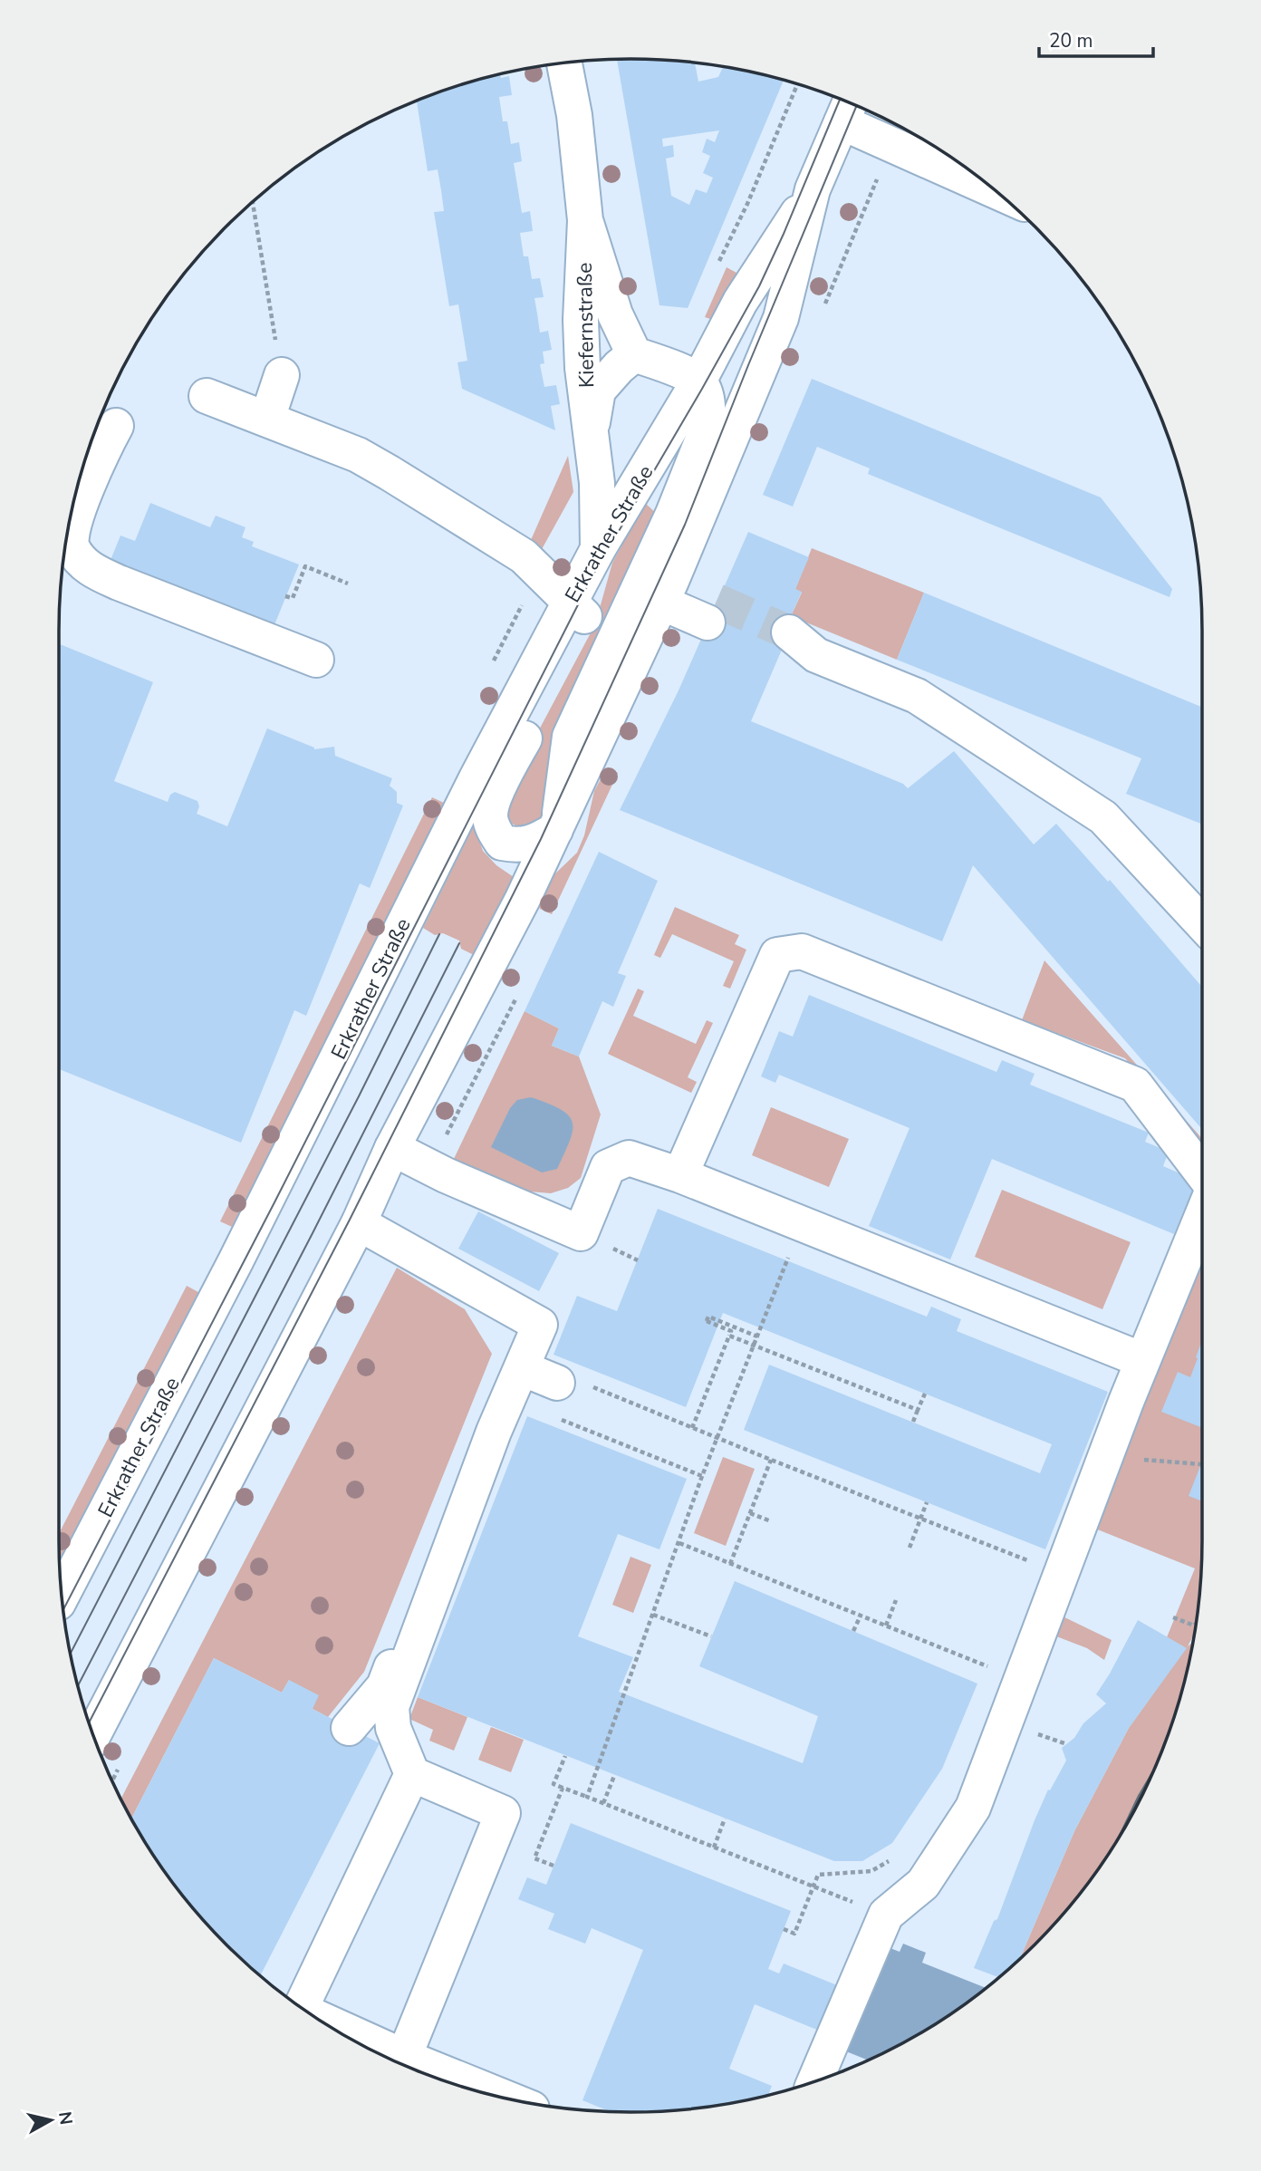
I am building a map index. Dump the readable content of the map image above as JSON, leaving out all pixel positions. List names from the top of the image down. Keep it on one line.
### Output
{"streets":{"main road":["Kiefernstraße","Erkrather Straße"]},"crossings":[["Kiefernstraße","Erkrather Straße"]],"scale_bar":"20 m","north":"right"}
